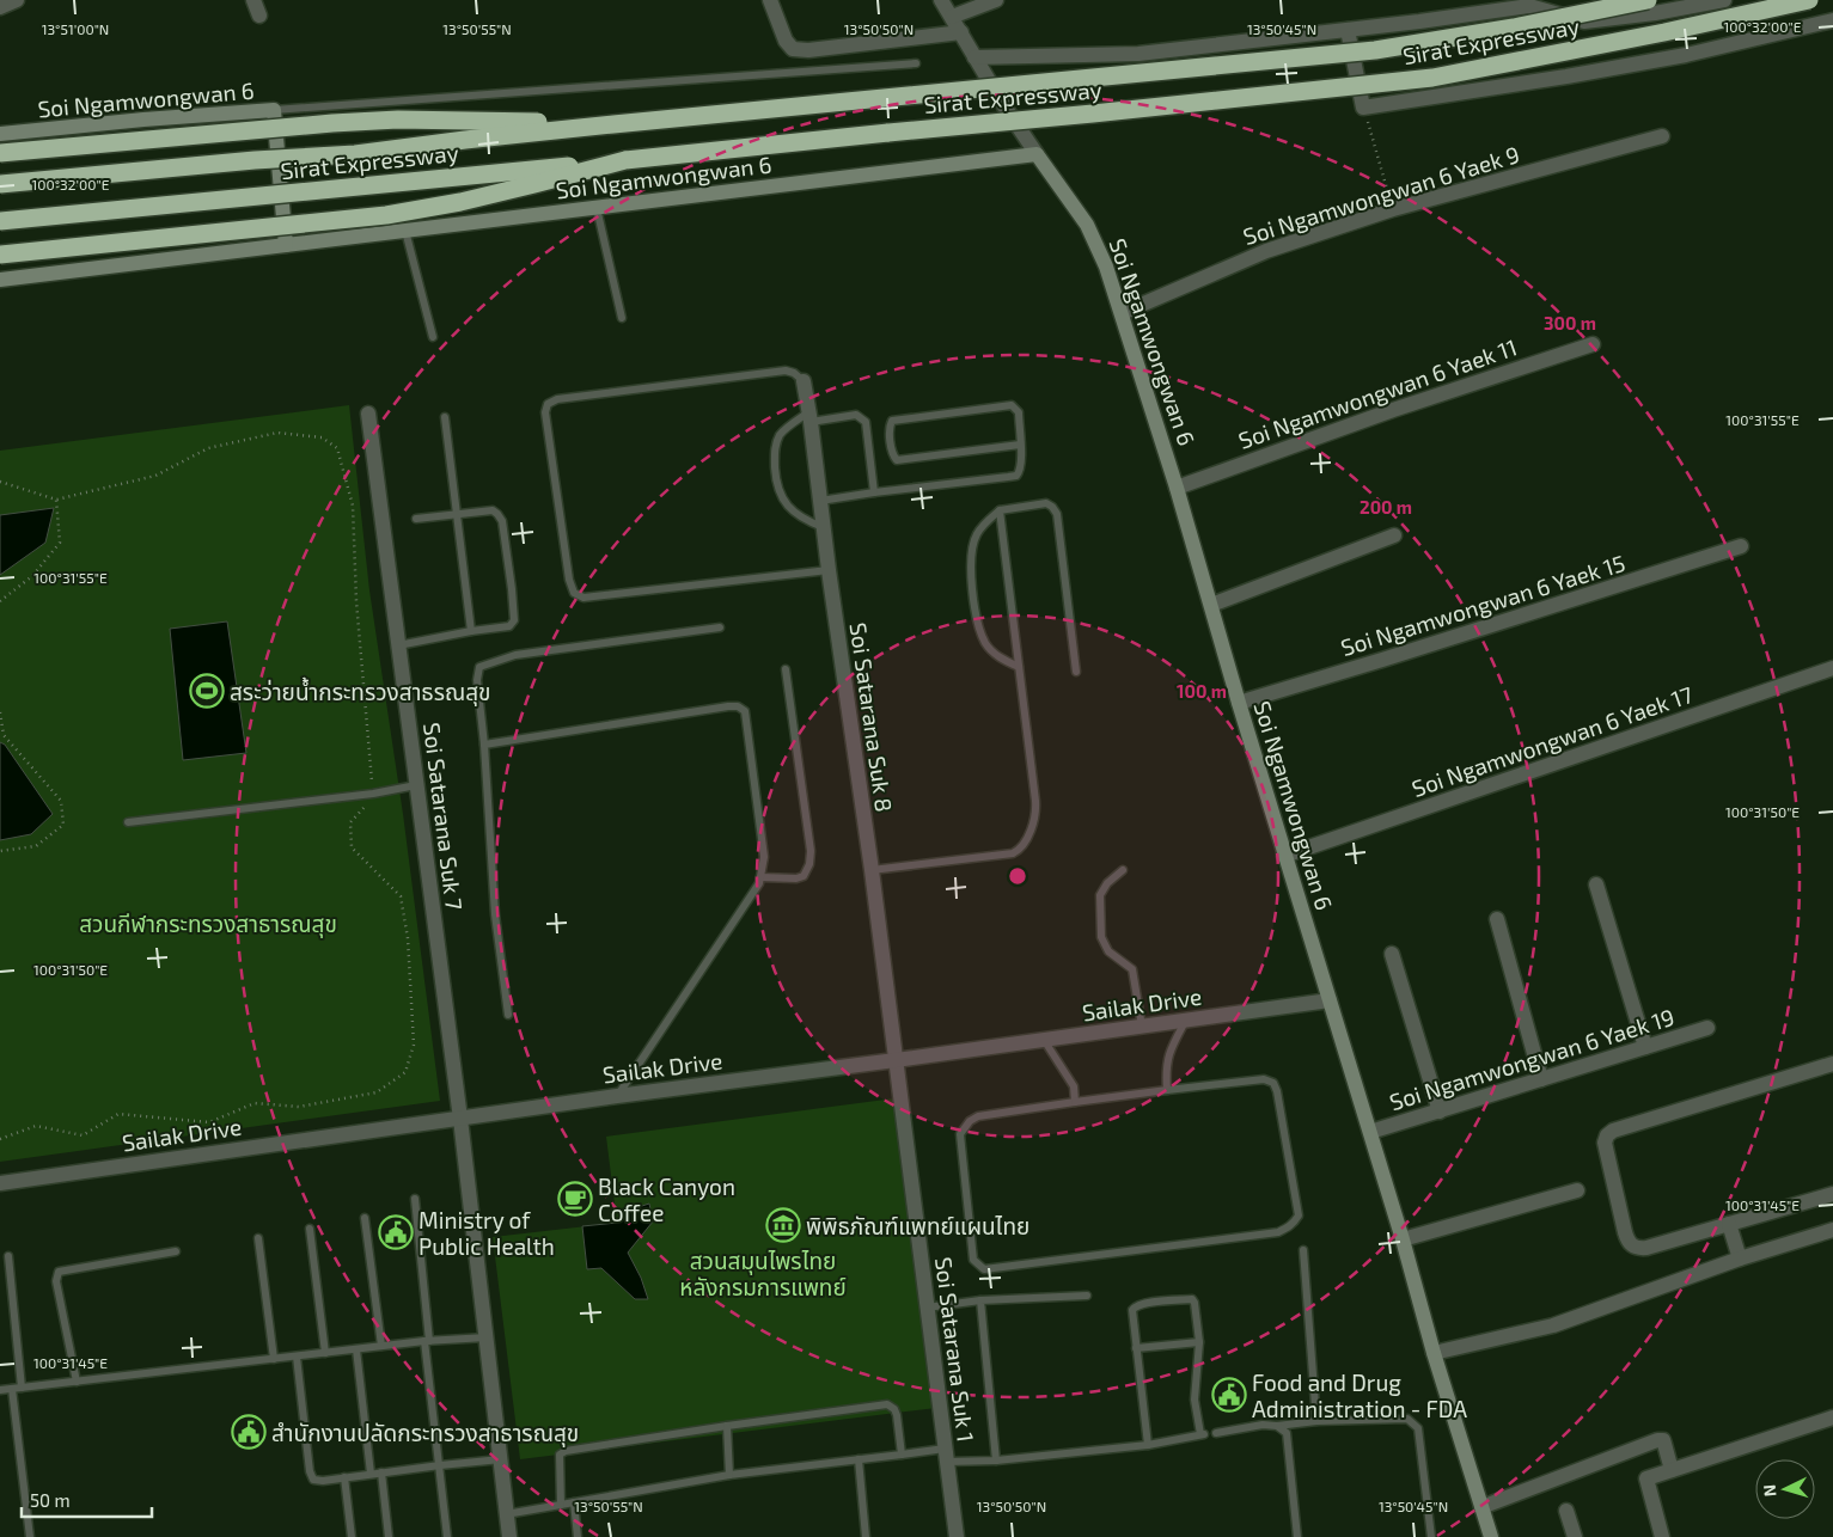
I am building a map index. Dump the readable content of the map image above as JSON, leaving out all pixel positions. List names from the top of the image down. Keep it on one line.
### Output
{"streets":{"highway":["Sirat Expressway"],"street":["Soi Ngamwongwan 6","Soi Ngamwongwan 6 Yaek 9","Soi Ngamwongwan 6 Yaek 11","Soi Ngamwongwan 6 Yaek 15","Soi Satarana Suk 8","Soi Ngamwongwan 6 Yaek 17","Soi Satarana Suk 7","Sailak Drive","Soi Ngamwongwan 6 Yaek 19","Soi Satarana Suk 1"]},"crossings":[["Soi Ngamwongwan 6","Soi Ngamwongwan 6 Yaek 9"],["Soi Ngamwongwan 6","Soi Ngamwongwan 6 Yaek 11"],["Soi Ngamwongwan 6","Soi Ngamwongwan 6 Yaek 15"],["Soi Ngamwongwan 6","Soi Ngamwongwan 6 Yaek 17"],["Soi Ngamwongwan 6","Sailak Drive"],["Soi Ngamwongwan 6","Soi Ngamwongwan 6 Yaek 19"],["Soi Satarana Suk 8","Sailak Drive"],["Soi Satarana Suk 8","Soi Satarana Suk 1"],["Soi Satarana Suk 7","Sailak Drive"],["Sailak Drive","Soi Satarana Suk 1"]],"parks":["สวนกีฬากระทรวงสาธารณสุข","สวนสมุนไพรไทย หลังกรมการแพทย์"],"places":{"sports":["สระว่ายน้ำกระทรวงสาธรณสุข"],"cafe":["Black Canyon Coffee"],"museum":["พิพิธภัณฑ์แพทย์แผนไทย"],"public building":["Ministry of Public Health","Food and Drug Administration - FDA","สำนักงานปลัดกระทรวงสาธารณสุข"]},"scale_bar":"50 m","north":"left","coordinates":["100°32'00\"E","13°51'00\"N","13°50'55\"N","13°50'50\"N","13°50'45\"N","100°31'55\"E","100°31'50\"E","100°31'45\"E"],"rings":["300 m","200 m","100 m"]}
